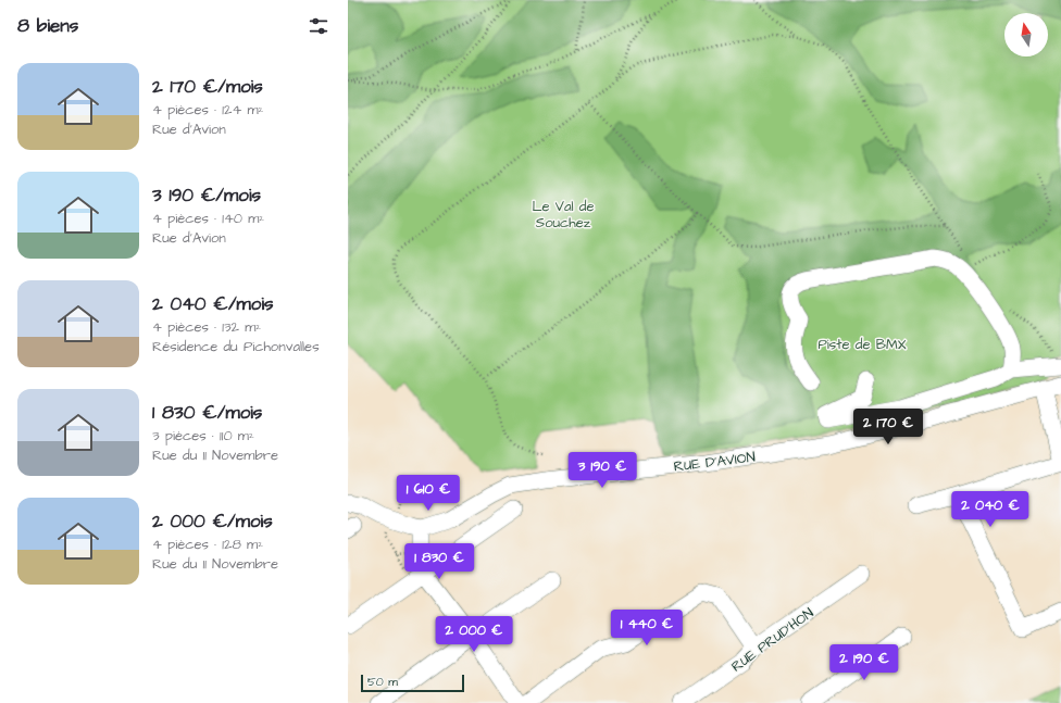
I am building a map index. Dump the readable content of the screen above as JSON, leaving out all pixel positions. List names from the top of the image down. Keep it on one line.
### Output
{"streets":{"street":["RUE D'AVION","RUE PRUD'HON"]},"parks":["Le Val de Souchez","Piste de BMX"],"scale_bar":"50 m","north":"top","page":{"heading":"8 biens","list":[{"name":"2 170 €/mois","note":"4 pièces · 124 m² · Rue d'Avion"},{"name":"3 190 €/mois","note":"4 pièces · 140 m² · Rue d'Avion"},{"name":"2 040 €/mois","note":"4 pièces · 132 m² · Résidence du Pichonvalles"},{"name":"1 830 €/mois","note":"3 pièces · 110 m² · Rue du 11 Novembre"},{"name":"2 000 €/mois","note":"4 pièces · 128 m² · Rue du 11 Novembre"}],"price":["2 170 €","3 190 €","1 610 €","2 040 €","1 830 €","1 440 €","2 000 €","2 190 €"],"scale":"50 m"}}
